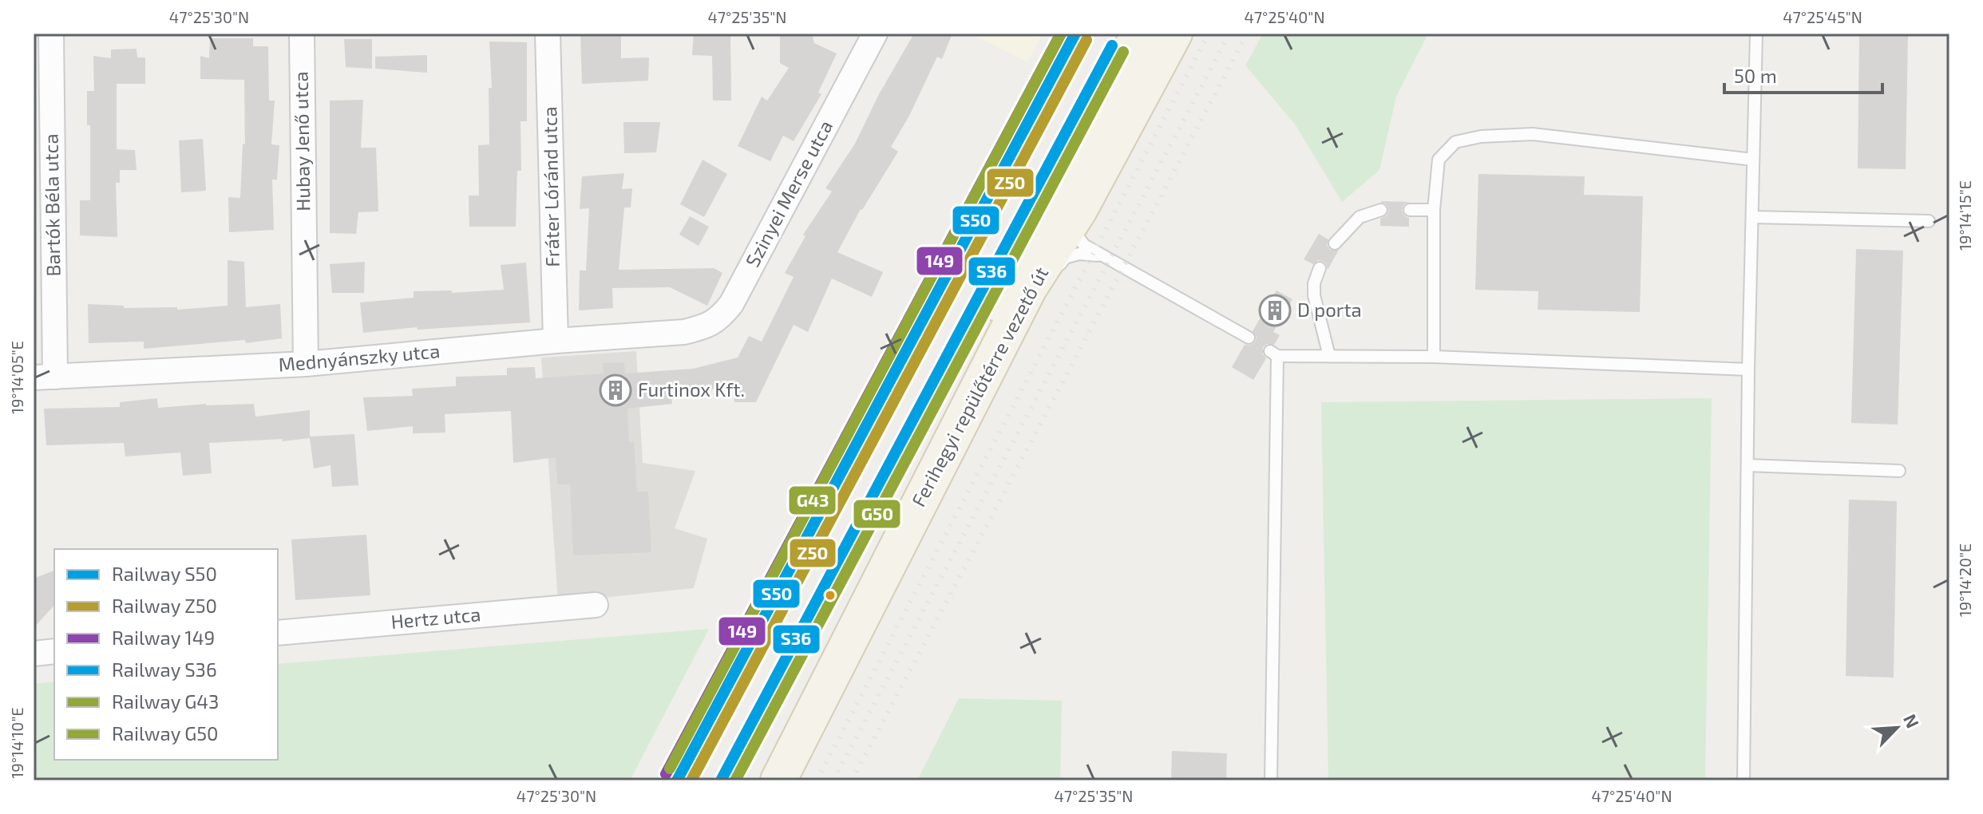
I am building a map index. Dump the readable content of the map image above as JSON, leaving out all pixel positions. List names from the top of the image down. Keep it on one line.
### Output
{"streets":{"main road":["Ferihegyi repülőtérre vezető út"],"street":["Hubay Jenő utca","Fráter Lóránd utca","Szinyei Merse utca","Bartók Béla utca","Mednyánszky utca","Hertz utca"]},"crossings":[["Hubay Jenő utca","Mednyánszky utca"],["Fráter Lóránd utca","Mednyánszky utca"],["Szinyei Merse utca","Mednyánszky utca"],["Bartók Béla utca","Mednyánszky utca"]],"places":{"building":["D porta","Furtinox Kft."]},"lines":["rail line S50","rail line 149","rail line G43","rail line Z50","rail line S36","rail line G50"],"legend":["Railway S50","Railway Z50","Railway 149","Railway S36","Railway G43","Railway G50"],"scale_bar":"50 m","north":"top right","coordinates":["47°25'30\"N","47°25'35\"N","47°25'40\"N","47°25'45\"N","19°14'15\"E","19°14'05\"E","19°14'20\"E","19°14'10\"E"]}
